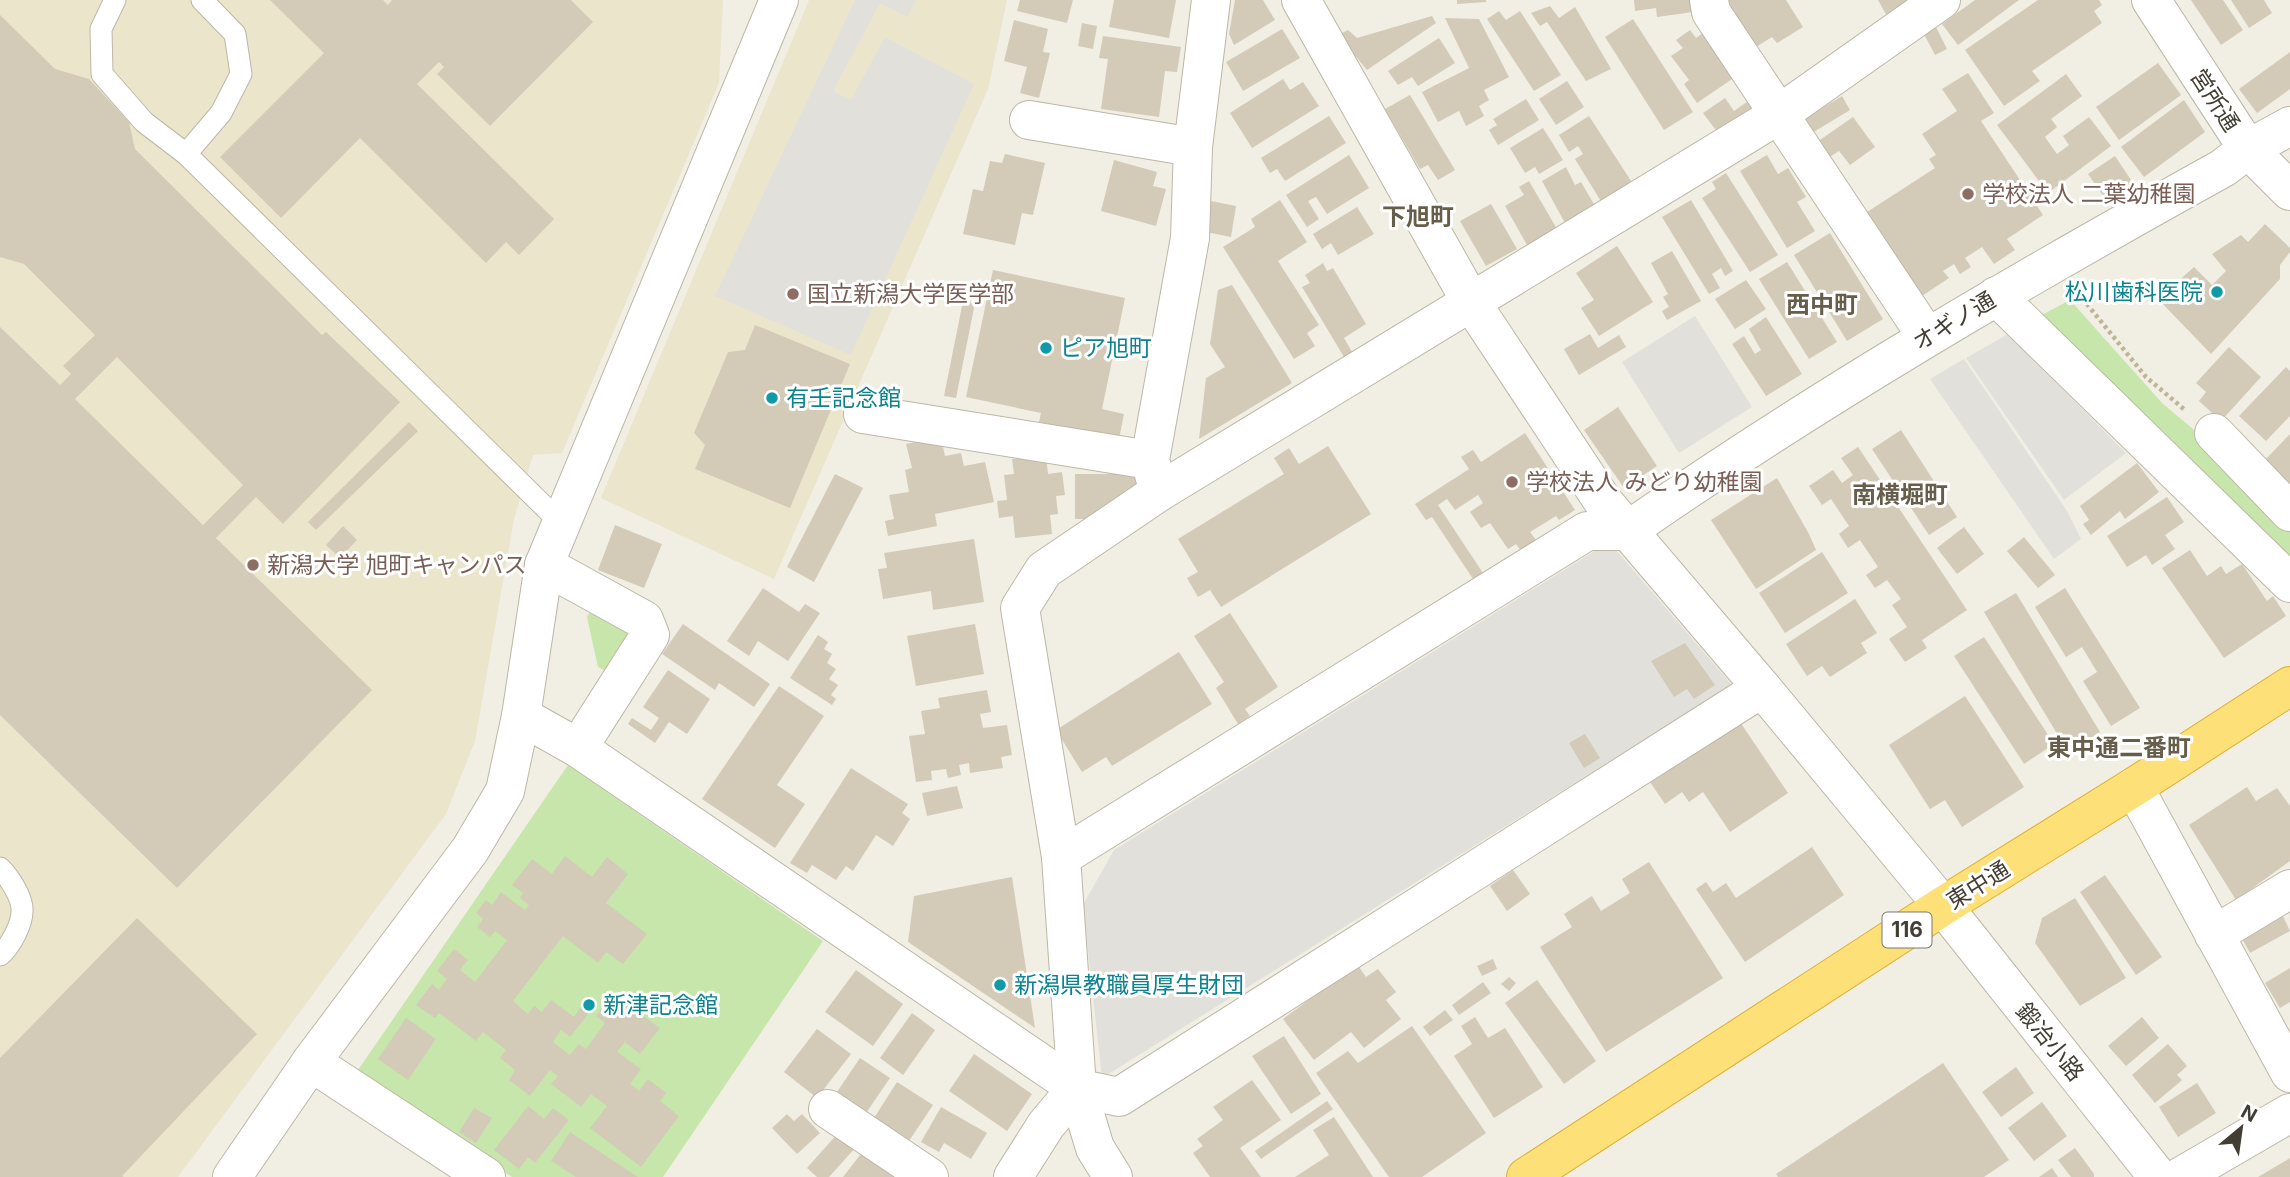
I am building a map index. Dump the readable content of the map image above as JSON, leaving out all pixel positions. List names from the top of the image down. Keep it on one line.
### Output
{"streets":{"highway":["東中通","116"],"street":["営所通","オギノ通","鍛冶小路"]},"crossings":[["営所通","オギノ通"],["オギノ通","鍛冶小路"],["東中通","鍛冶小路"]],"districts":["下旭町","西中町","南横堀町","東中通二番町"],"places":["学校法人 二葉幼稚園","松川歯科医院","国立新潟大学医学部","ピア旭町","有壬記念館","学校法人 みどり幼稚園","新潟大学 旭町キャンパス","新潟県教職員厚生財団","新津記念館"],"north":"top right"}
